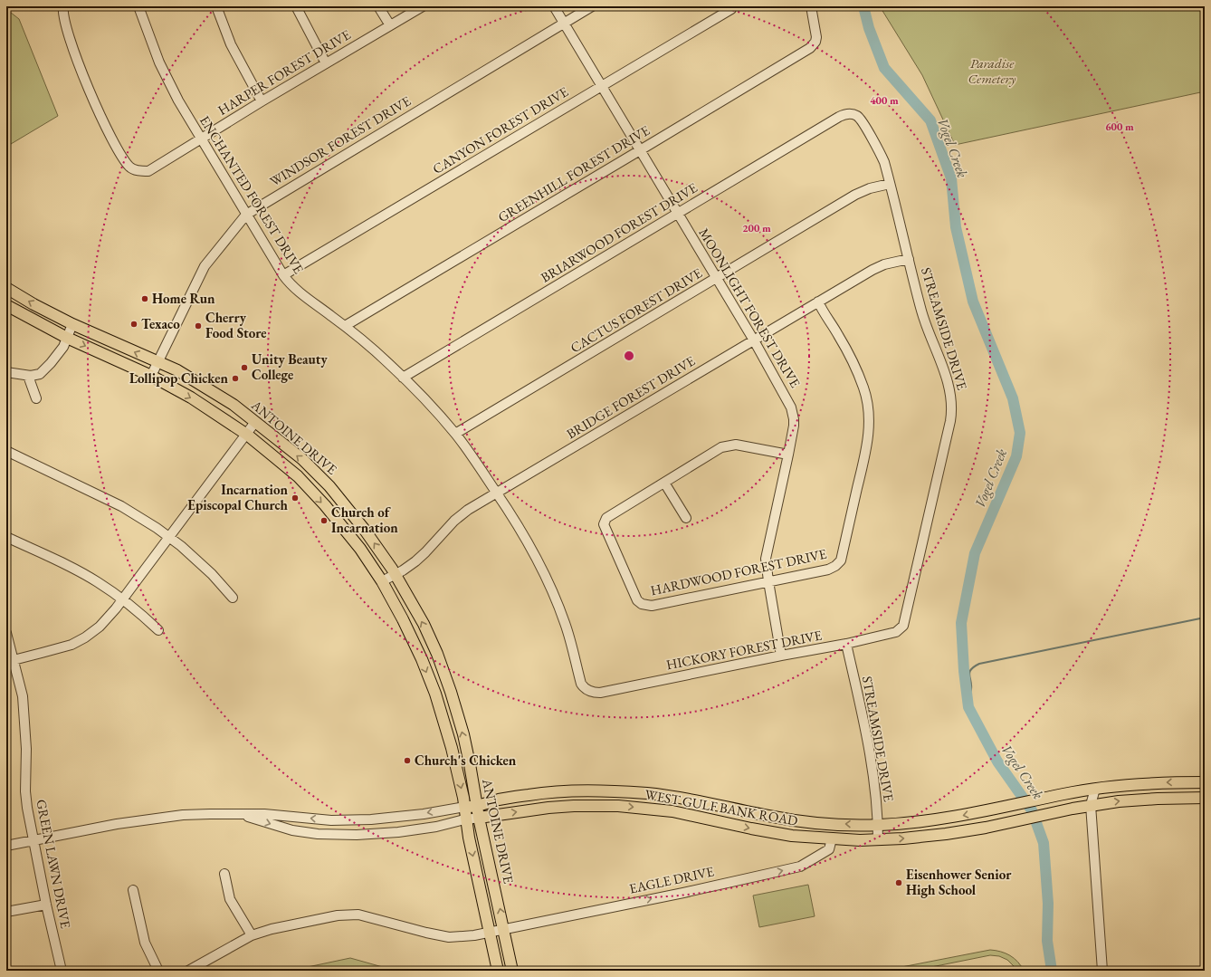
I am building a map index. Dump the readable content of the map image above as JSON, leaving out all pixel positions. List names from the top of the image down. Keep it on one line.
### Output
{"streets":{"main road":["ANTOINE DRIVE","WEST GULF BANK ROAD"],"street":["HARPER FOREST DRIVE","CANYON FOREST DRIVE","WINDSOR FOREST DRIVE","GREENHILL FOREST DRIVE","ENCHANTED FOREST DRIVE","BRIARWOOD FOREST DRIVE","MOONLIGHT FOREST DRIVE","CACTUS FOREST DRIVE","STREAMSIDE DRIVE","BRIDGE FOREST DRIVE","HARDWOOD FOREST DRIVE","HICKORY FOREST DRIVE","GREEN LAWN DRIVE","EAGLE DRIVE"]},"crossings":[["HARPER FOREST DRIVE","ENCHANTED FOREST DRIVE"],["CANYON FOREST DRIVE","ENCHANTED FOREST DRIVE"],["CANYON FOREST DRIVE","MOONLIGHT FOREST DRIVE"],["WINDSOR FOREST DRIVE","ENCHANTED FOREST DRIVE"],["WINDSOR FOREST DRIVE","MOONLIGHT FOREST DRIVE"],["WINDSOR FOREST DRIVE","ANTOINE DRIVE"],["GREENHILL FOREST DRIVE","ENCHANTED FOREST DRIVE"],["GREENHILL FOREST DRIVE","MOONLIGHT FOREST DRIVE"],["ENCHANTED FOREST DRIVE","BRIARWOOD FOREST DRIVE"],["ENCHANTED FOREST DRIVE","CACTUS FOREST DRIVE"],["ENCHANTED FOREST DRIVE","BRIDGE FOREST DRIVE"],["ENCHANTED FOREST DRIVE","HICKORY FOREST DRIVE"],["BRIARWOOD FOREST DRIVE","MOONLIGHT FOREST DRIVE"],["BRIARWOOD FOREST DRIVE","STREAMSIDE DRIVE"],["MOONLIGHT FOREST DRIVE","CACTUS FOREST DRIVE"],["MOONLIGHT FOREST DRIVE","BRIDGE FOREST DRIVE"],["MOONLIGHT FOREST DRIVE","HARDWOOD FOREST DRIVE"],["MOONLIGHT FOREST DRIVE","HICKORY FOREST DRIVE"],["CACTUS FOREST DRIVE","STREAMSIDE DRIVE"],["STREAMSIDE DRIVE","BRIDGE FOREST DRIVE"],["STREAMSIDE DRIVE","HICKORY FOREST DRIVE"],["STREAMSIDE DRIVE","WEST GULF BANK ROAD"],["BRIDGE FOREST DRIVE","ANTOINE DRIVE"],["BRIDGE FOREST DRIVE","HARDWOOD FOREST DRIVE"],["ANTOINE DRIVE","WEST GULF BANK ROAD"],["ANTOINE DRIVE","EAGLE DRIVE"],["WEST GULF BANK ROAD","GREEN LAWN DRIVE"],["WEST GULF BANK ROAD","EAGLE DRIVE"]],"one_way":["EAGLE DRIVE"],"water":["Vogel Creek"],"parks":["Paradise Cemetery"],"places":["Home Run","Texaco","Cherry Food Store","Unity Beauty College","Lollipop Chicken","Incarnation Episcopal Church","Church of Incarnation","Church's Chicken","Eisenhower Senior High School"],"rings":["400 m","600 m","200 m"]}
